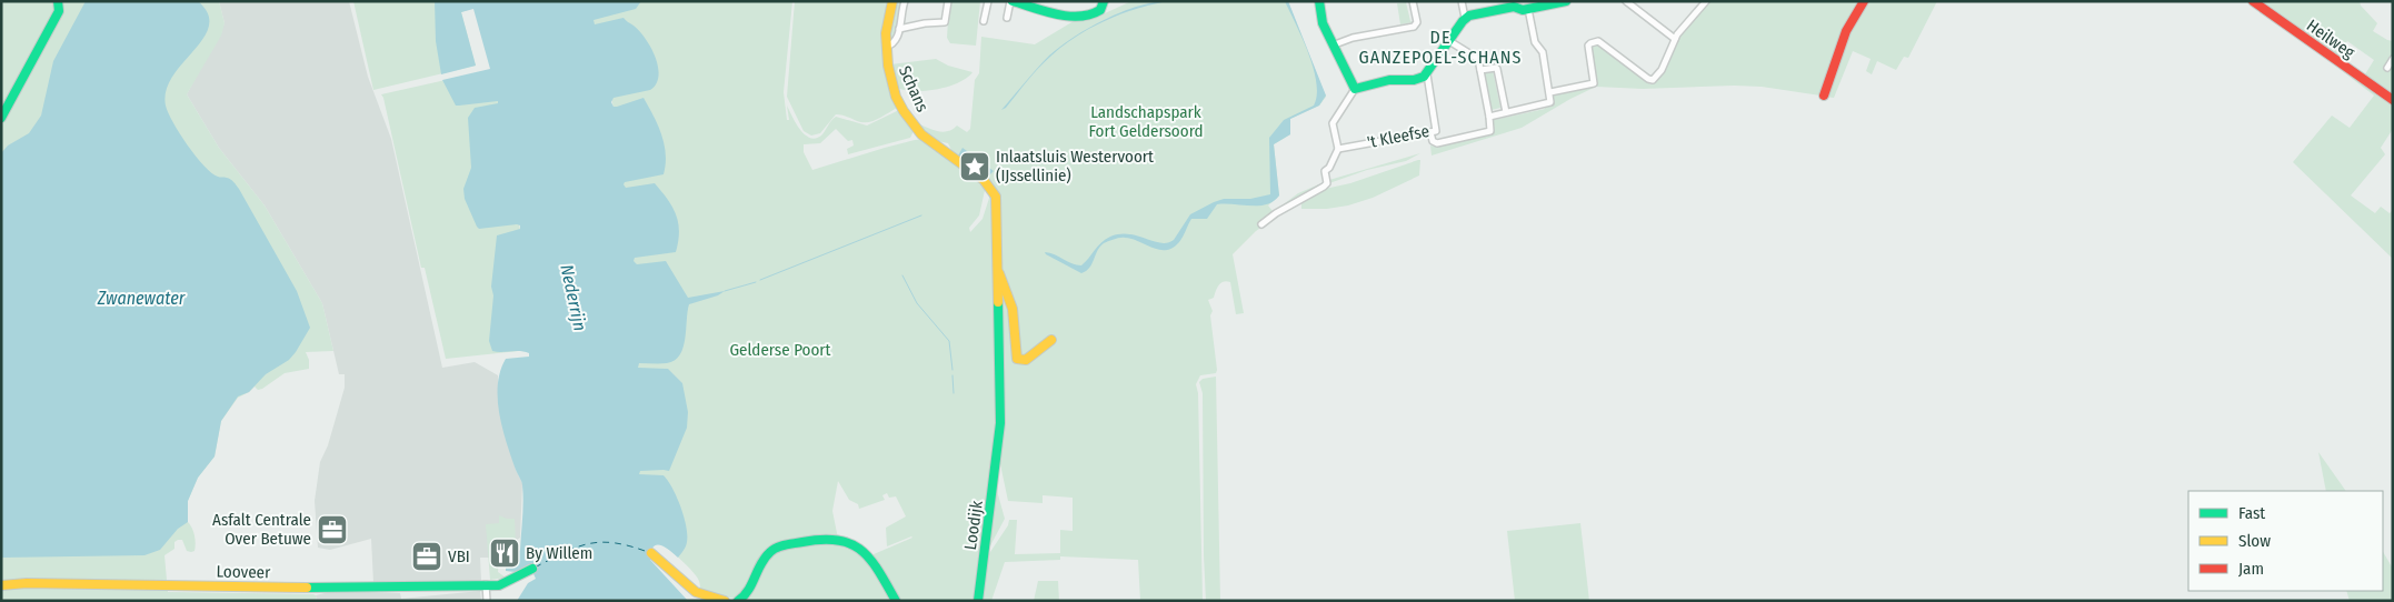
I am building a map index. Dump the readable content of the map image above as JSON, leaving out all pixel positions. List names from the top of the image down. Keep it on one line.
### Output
{"streets":{"street":["Heilweg","Schans","'t Kleefse","Loodijk","Looveer"]},"crossings":[["Schans","Loodijk"]],"districts":["DE GANZEPOEL-SCHANS"],"water":["Zwanewater","Nederrijn"],"parks":["Landschapspark Fort Geldersoord","Gelderse Poort"],"places":{"place":["Inlaatsluis Westervoort (IJssellinie)"],"office":["Asfalt Centrale Over Betuwe","VBI"],"restaurant":["By Willem"]},"legend":["Fast","Slow","Jam"]}
